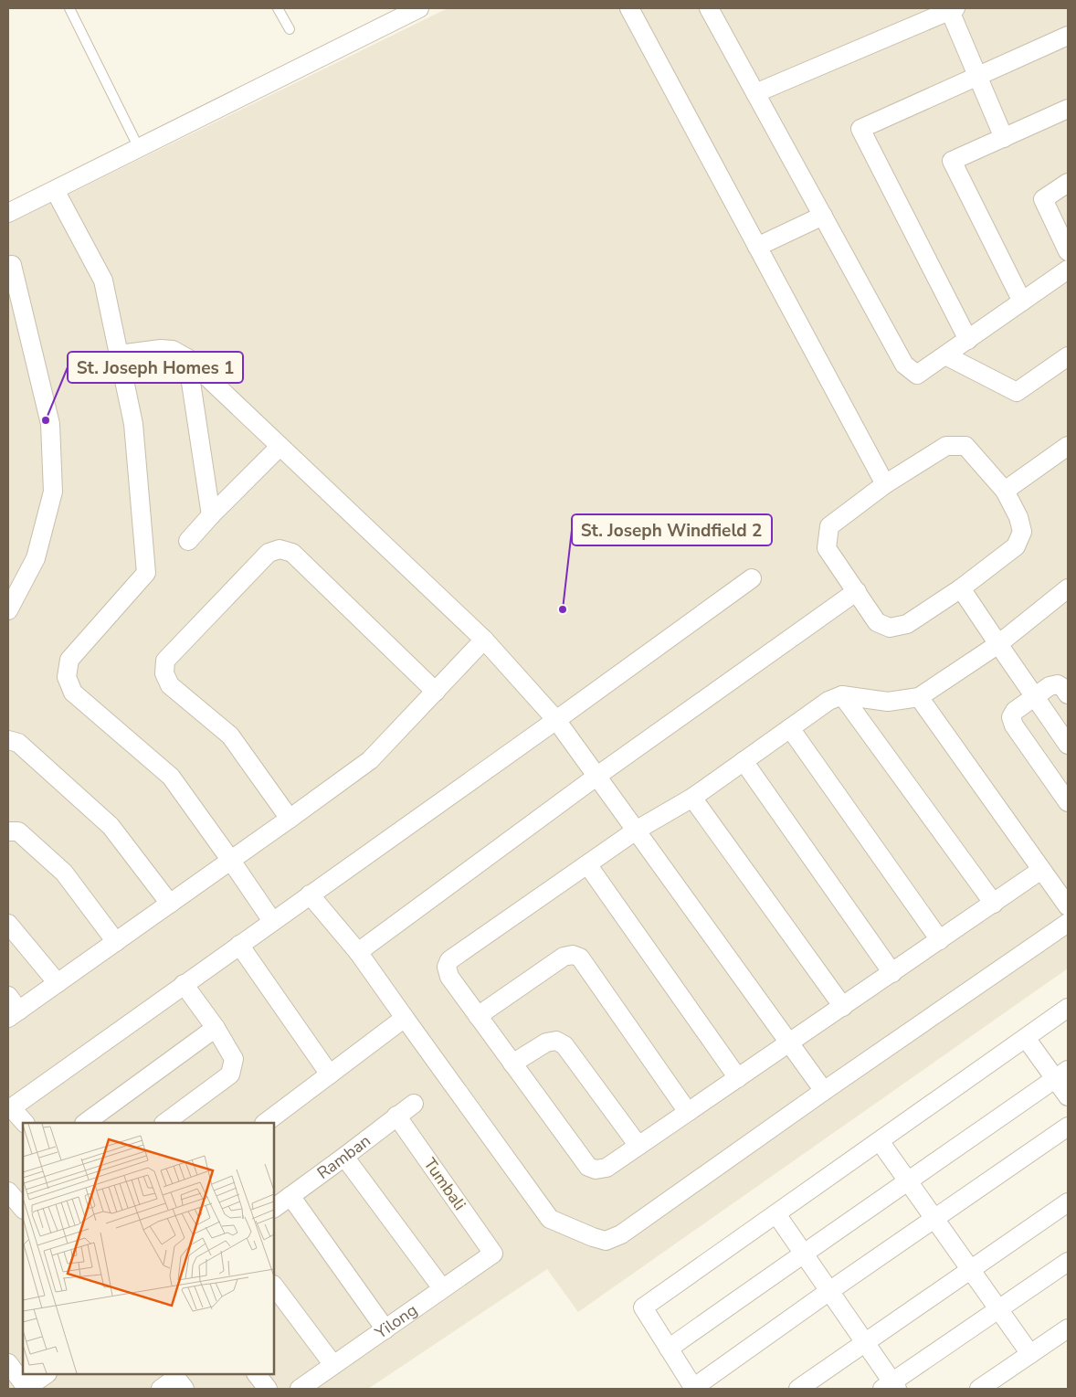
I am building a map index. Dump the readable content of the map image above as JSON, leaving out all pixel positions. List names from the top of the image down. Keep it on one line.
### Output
{"streets":{"street":["Ramban","Tumbali","Yilong"]},"crossings":[["Ramban","Tumbali"],["Tumbali","Yilong"]],"places":["St. Joseph Homes 1","St. Joseph Windfield 2"]}
